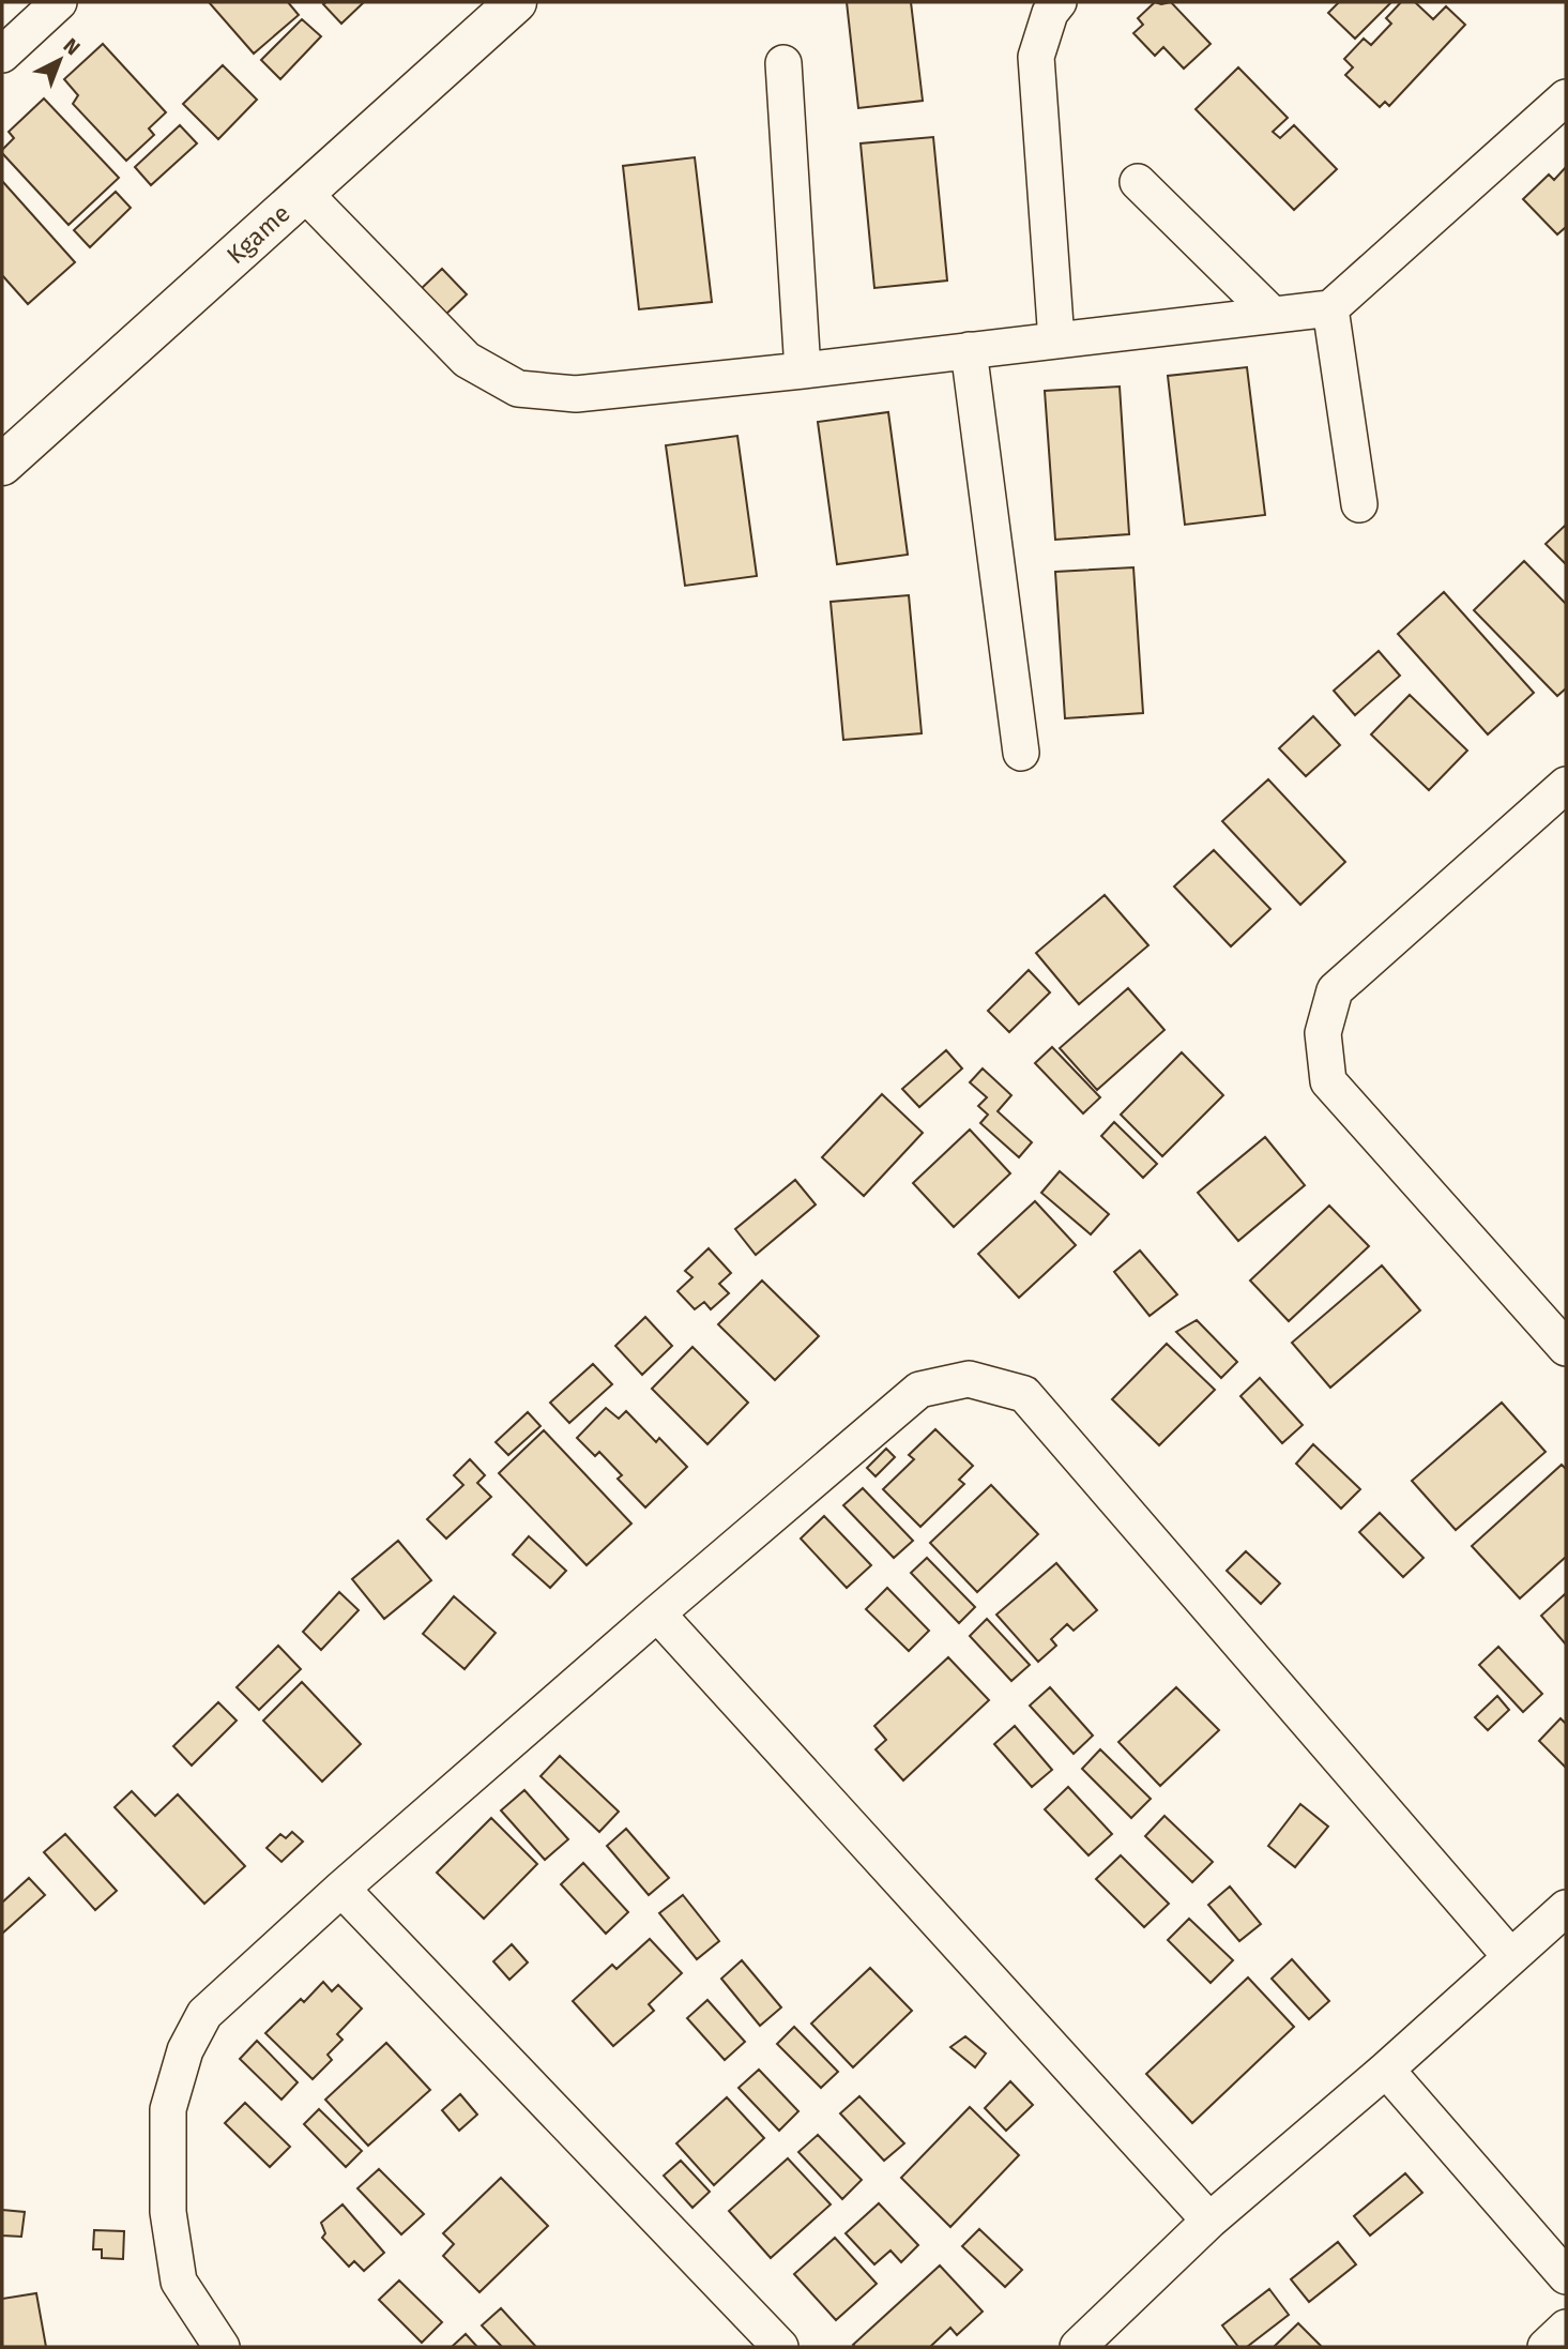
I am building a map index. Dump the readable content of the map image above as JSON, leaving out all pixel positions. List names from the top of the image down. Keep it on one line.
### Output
{"streets":{"street":["Kgame"]},"north":"top right"}
